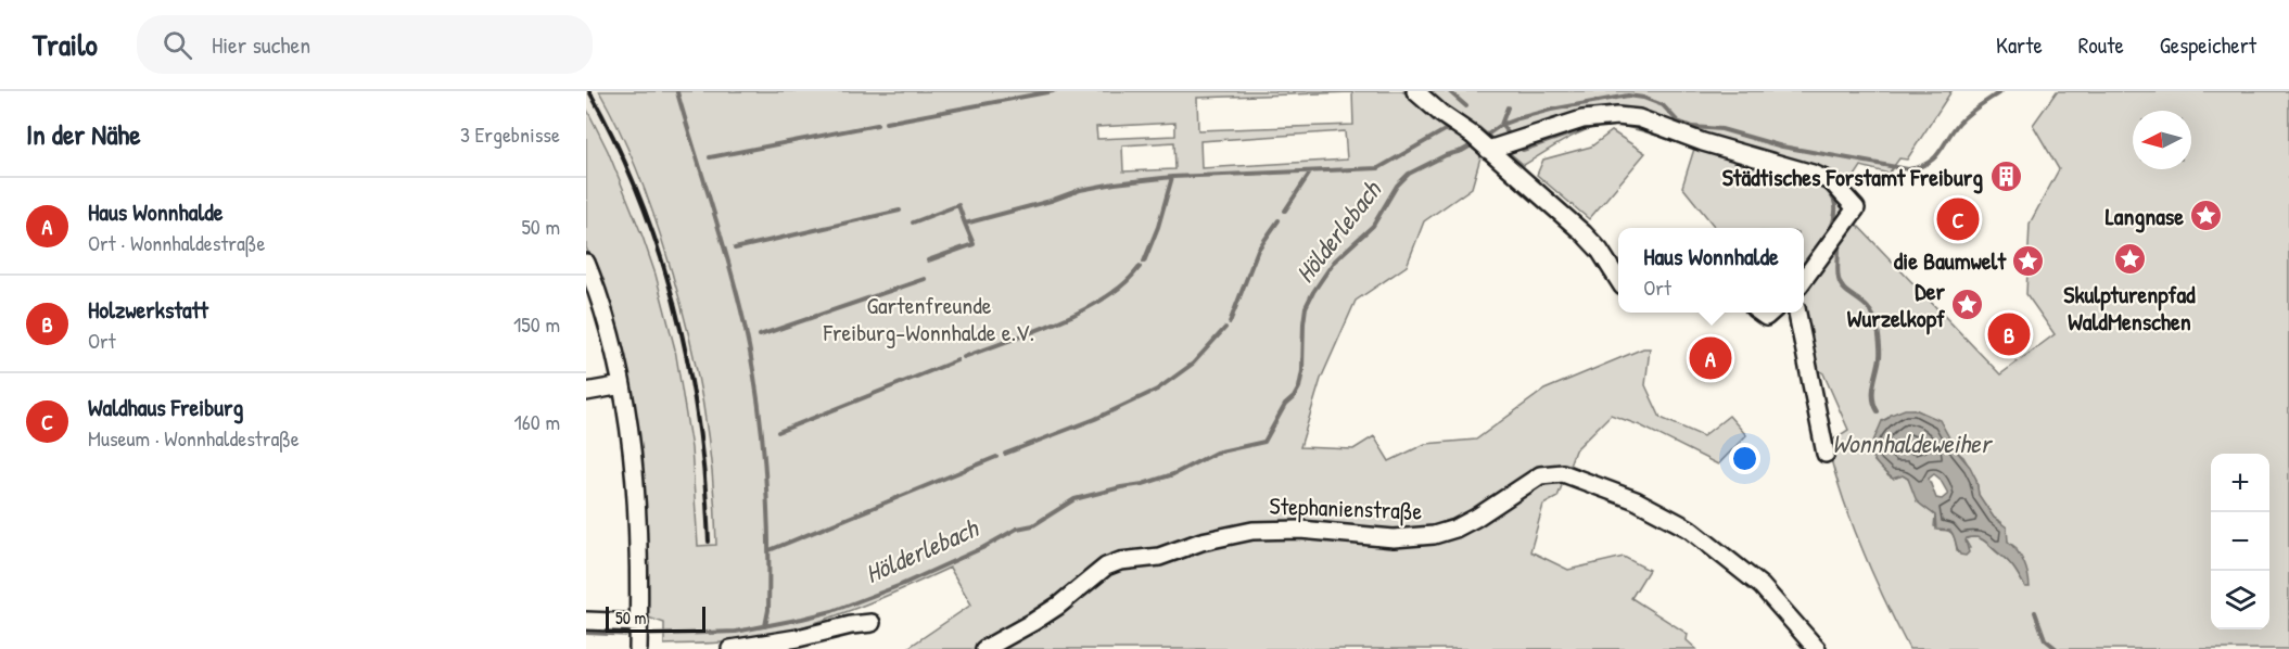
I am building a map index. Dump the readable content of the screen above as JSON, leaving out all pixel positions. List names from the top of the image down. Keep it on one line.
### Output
{"streets":{"street":["Stephanienstraße"]},"water":["Hölderlebach","Wonnhaldeweiher"],"parks":["Gartenfreunde Freiburg-Wonnhalde e.V."],"places":{"building":["Städtisches Forstamt Freiburg"],"place":["Langnase","Skulpturenpfad WaldMenschen","die Baumwelt","Der Wurzelkopf"]},"scale_bar":"50 m","north":"left","page":{"header":"Trailo","search":"Hier suchen","nav":["Karte","Route","Gespeichert"],"heading":["In der Nähe","3 Ergebnisse"],"list":[{"mark":"A","name":"Haus Wonnhalde","note":"Ort · Wonnhaldestraße","value":"50 m"},{"mark":"B","name":"Holzwerkstatt","note":"Ort","value":"150 m"},{"mark":"C","name":"Waldhaus Freiburg","note":"Museum · Wonnhaldestraße","value":"160 m"}],"pins":["C","B","A"],"popup":["Haus Wonnhalde","Ort"],"map_buttons":["+","−"],"scale":"50 m"}}
